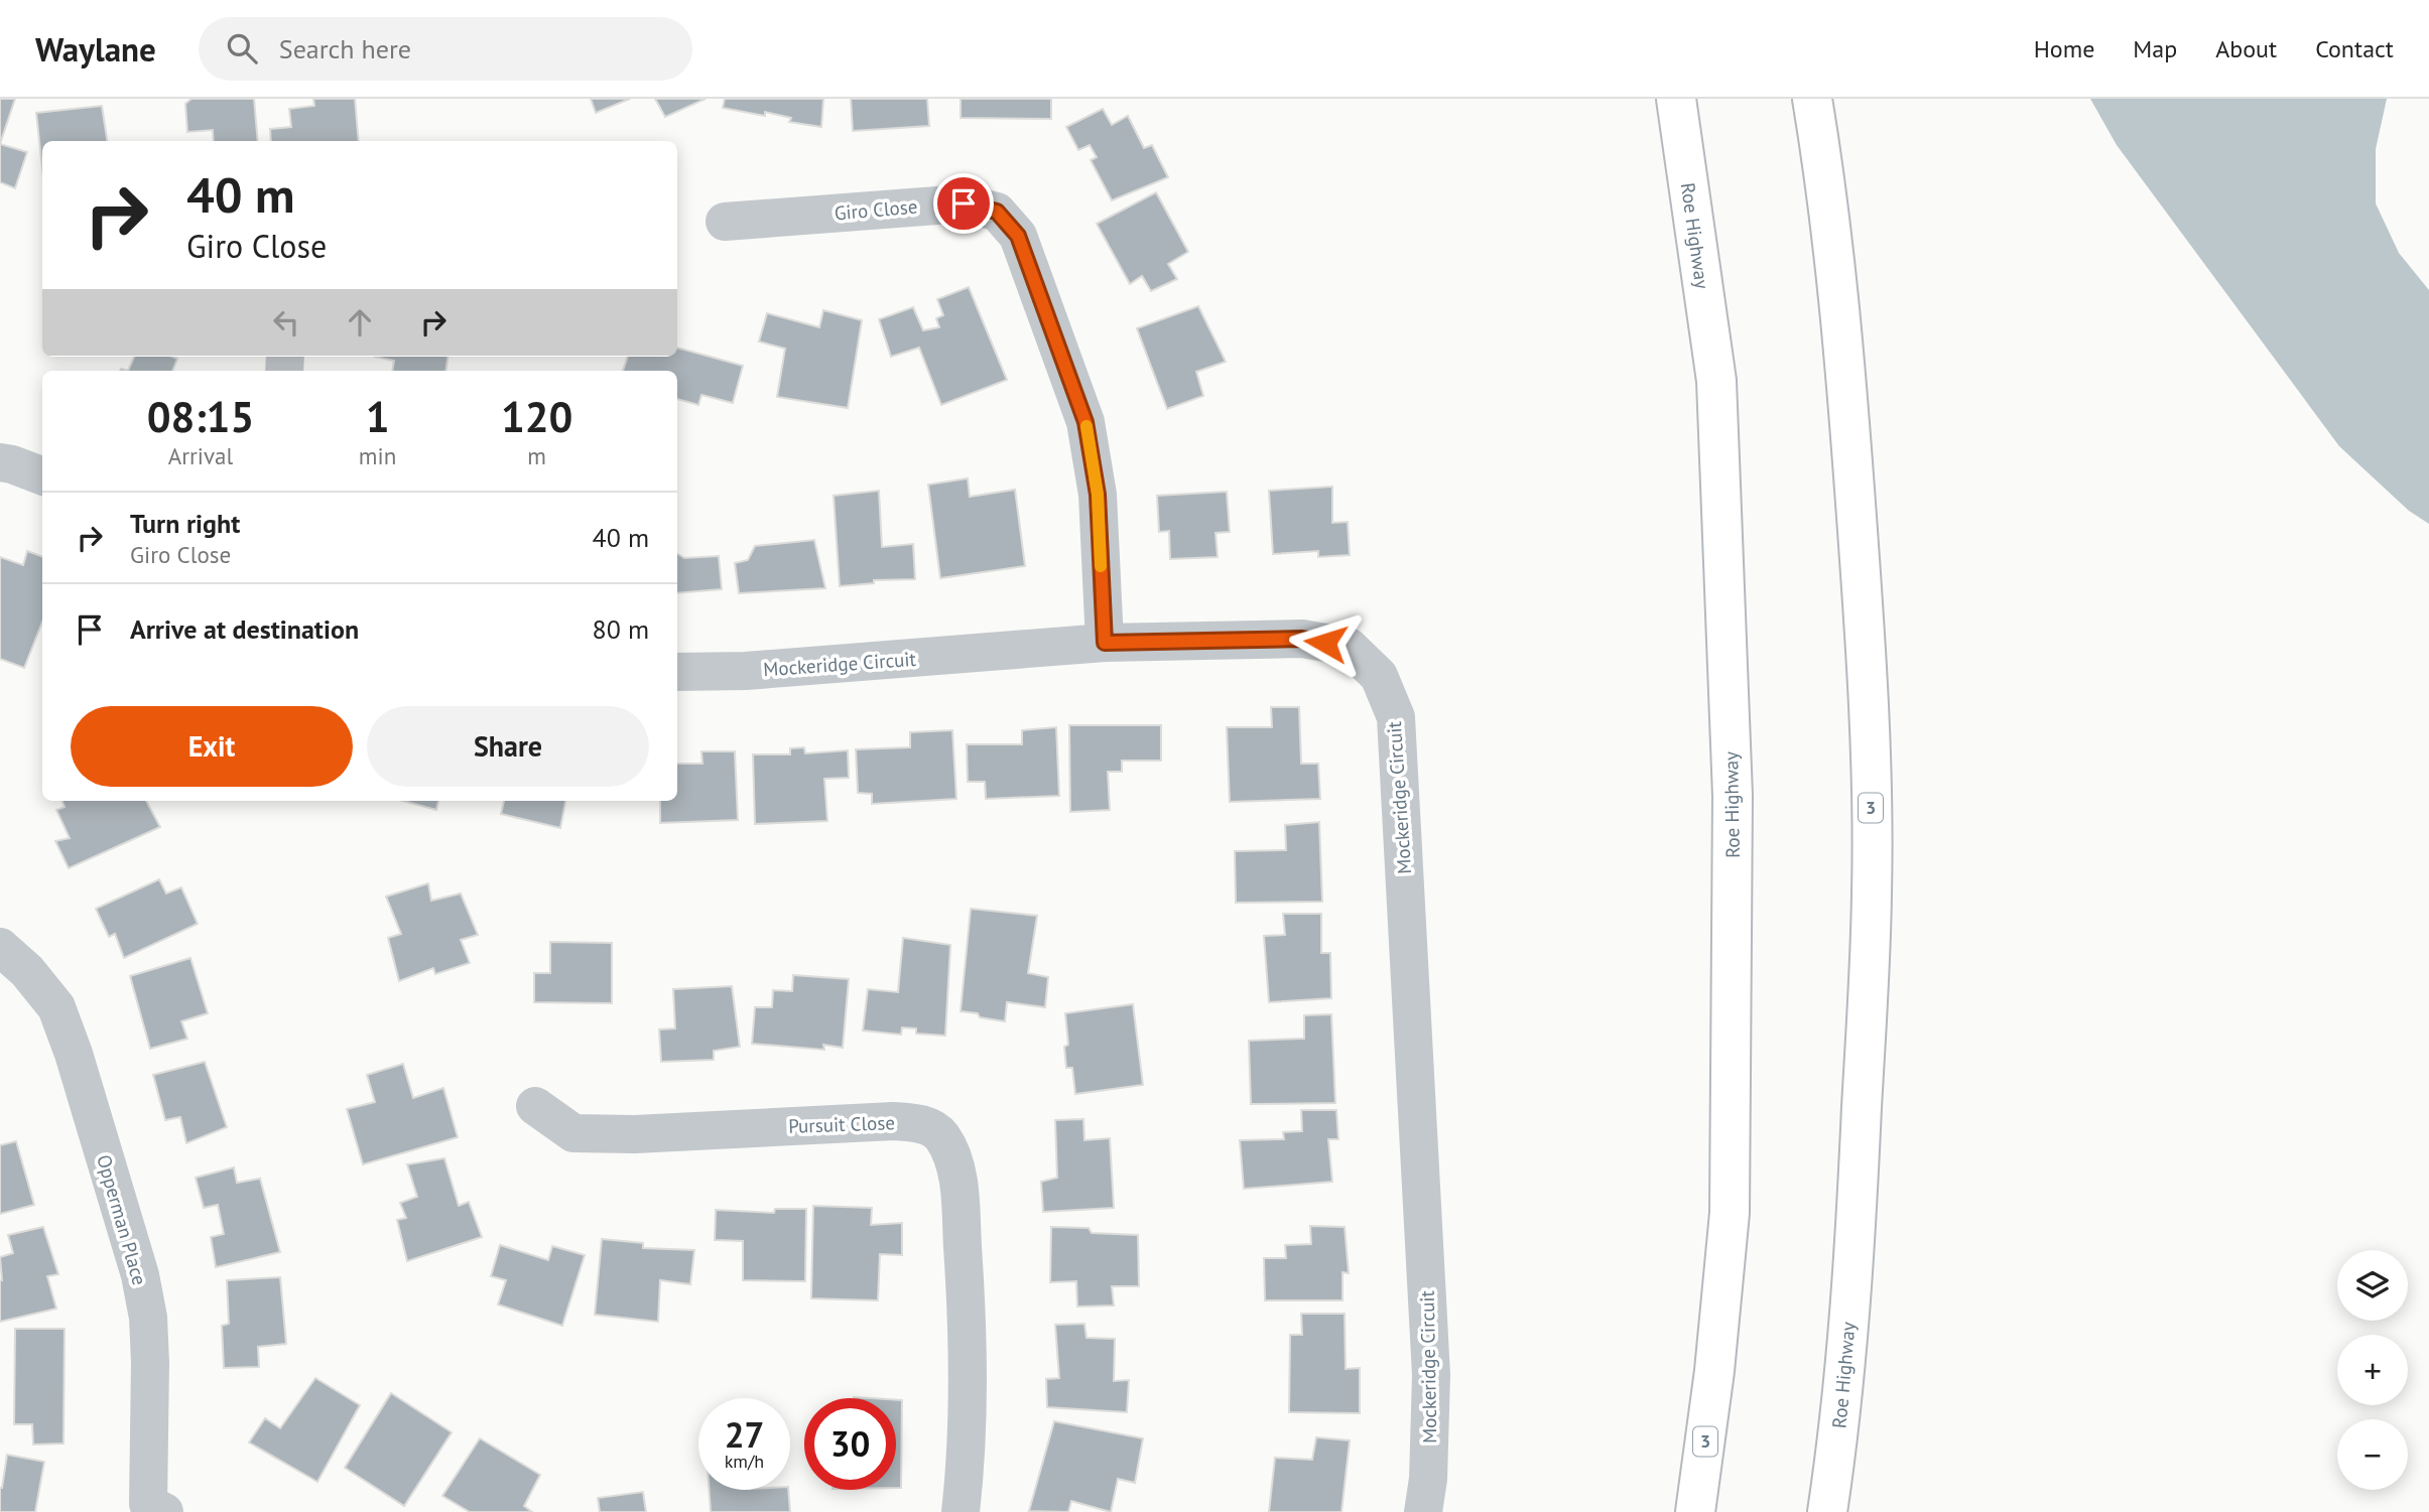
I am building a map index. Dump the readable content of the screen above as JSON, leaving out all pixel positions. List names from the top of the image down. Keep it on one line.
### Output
{"streets":{"highway":["Roe Highway","3"],"street":["Giro Close","Mockeridge Circuit","Pursuit Close","Opperman Place"]},"crossings":[["Giro Close","Mockeridge Circuit"]],"page":{"header":"Waylane","search":"Search here","nav":["Home","Map","About","Contact"],"turn":["40 m","Giro Close"],"eta":["08:15","Arrival","1","min","120","m"],"list":[{"name":"Turn right","note":"Giro Close","value":"40 m"},{"name":"Arrive at destination","value":"80 m"}],"buttons":["Exit","Share"],"map_buttons":["+","−"],"speed":"27 km/h","limit":"30"}}
